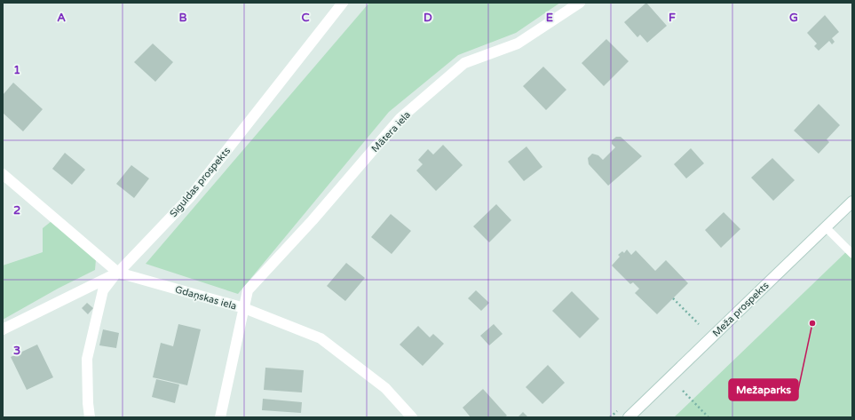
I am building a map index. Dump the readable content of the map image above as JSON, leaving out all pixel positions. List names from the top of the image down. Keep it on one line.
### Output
{"streets":{"street":["Mātera iela","Siguldas prospekts","Gdaņskas iela","Meža prospekts"]},"crossings":[["Mātera iela","Gdaņskas iela"],["Siguldas prospekts","Gdaņskas iela"]],"places":["Mežaparks"],"grid":{"columns":["A","B","C","D","E","F","G"],"rows":["1","2","3"]}}
